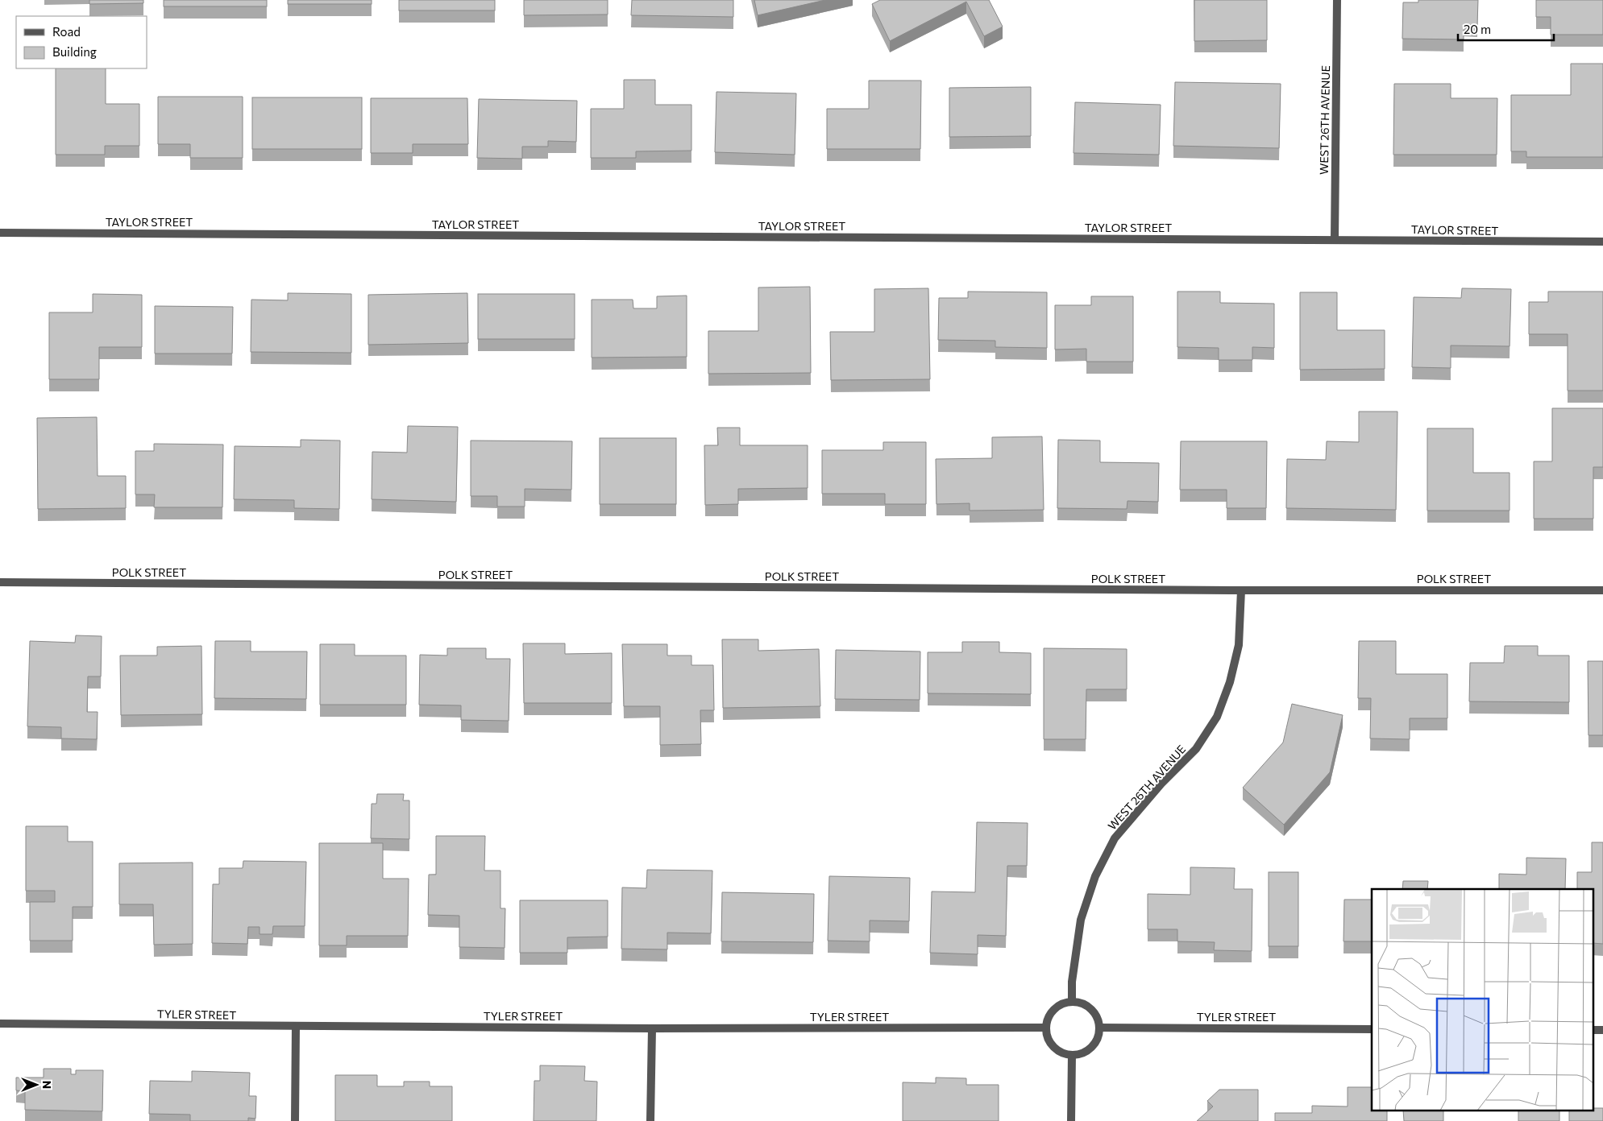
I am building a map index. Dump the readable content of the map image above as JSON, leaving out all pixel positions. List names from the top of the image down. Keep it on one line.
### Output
{"streets":{"street":["WEST 26TH AVENUE","TAYLOR STREET","POLK STREET","TYLER STREET"]},"crossings":[["WEST 26TH AVENUE","TAYLOR STREET"],["WEST 26TH AVENUE","POLK STREET"],["WEST 26TH AVENUE","TYLER STREET"]],"legend":["Road","Building"],"scale_bar":"20 m","north":"right"}
